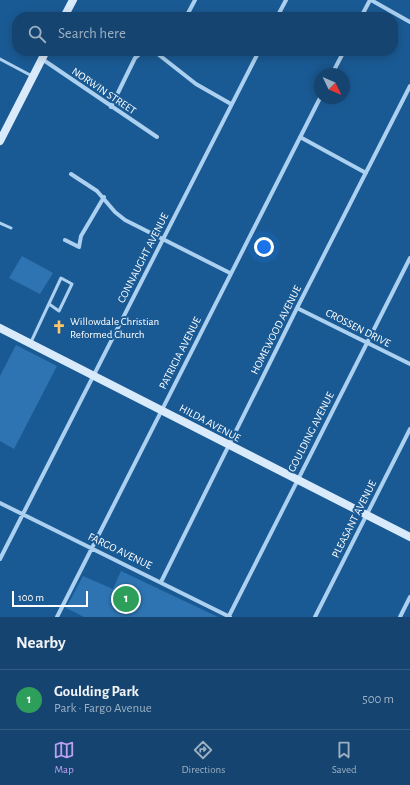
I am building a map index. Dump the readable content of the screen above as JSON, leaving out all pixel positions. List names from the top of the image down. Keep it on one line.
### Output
{"streets":{"street":["NORWIN STREET","CONNAUGHT AVENUE","CROSSEN DRIVE","HOMEWOOD AVENUE","PATRICIA AVENUE","HILDA AVENUE","GOULDING AVENUE","PLEASANT AVENUE","FARGO AVENUE"]},"crossings":[["CONNAUGHT AVENUE","HILDA AVENUE"],["CONNAUGHT AVENUE","FARGO AVENUE"],["CROSSEN DRIVE","HOMEWOOD AVENUE"],["CROSSEN DRIVE","GOULDING AVENUE"],["HOMEWOOD AVENUE","HILDA AVENUE"],["HOMEWOOD AVENUE","FARGO AVENUE"],["PATRICIA AVENUE","HILDA AVENUE"],["PATRICIA AVENUE","FARGO AVENUE"],["HILDA AVENUE","GOULDING AVENUE"],["HILDA AVENUE","PLEASANT AVENUE"],["GOULDING AVENUE","FARGO AVENUE"]],"places":{"church":["Willowdale Christian Reformed Church"]},"scale_bar":"100 m","north":"bottom right","page":{"search":"Search here","pins":"1","scale":"100 m","heading":"Nearby","list":[{"mark":"1","name":"Goulding Park","note":"Park · Fargo Avenue","value":"500 m"}],"nav":["Map","Directions","Saved"]}}
